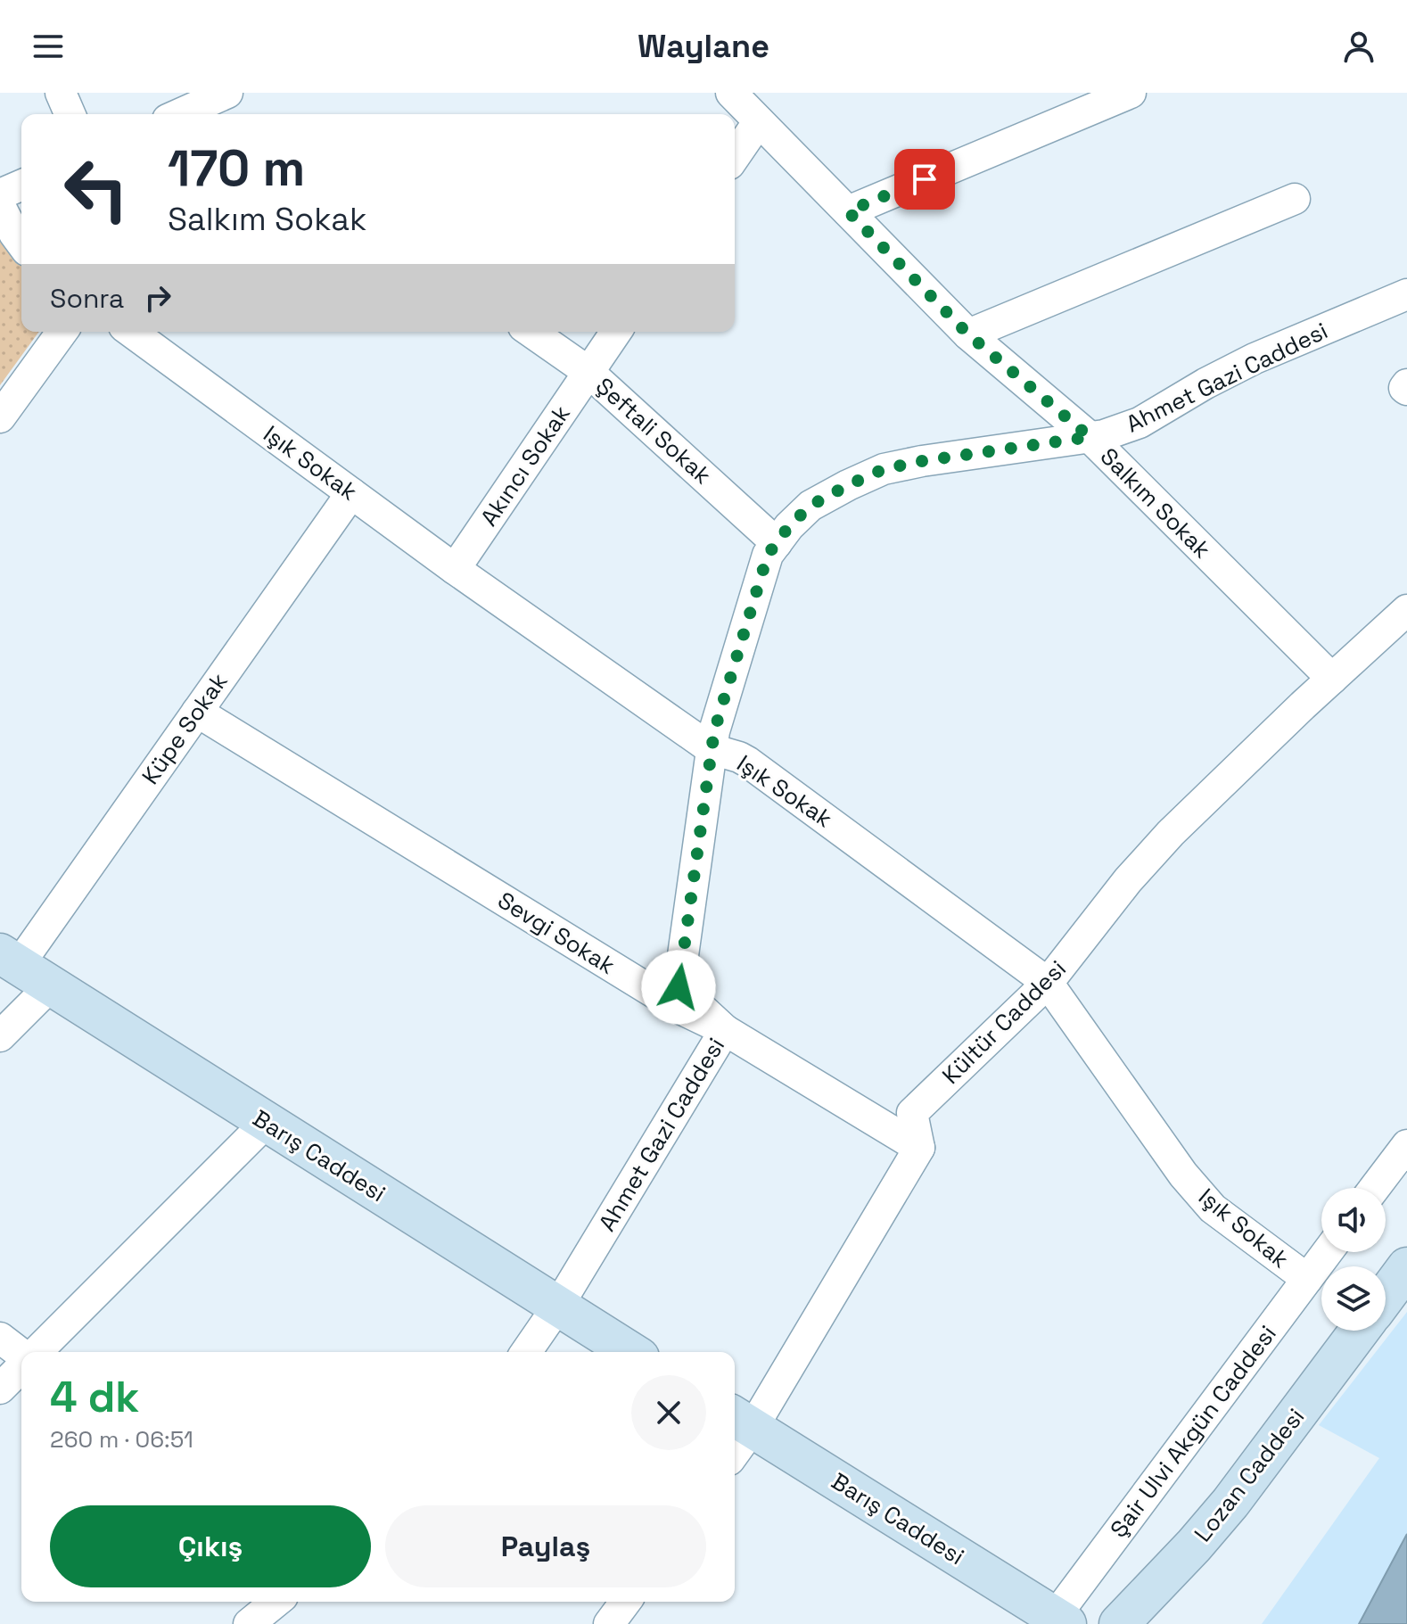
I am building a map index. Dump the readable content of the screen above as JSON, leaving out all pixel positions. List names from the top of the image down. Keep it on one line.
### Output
{"streets":{"street":["Ahmet Gazi Caddesi","Şeftali Sokak","Işık Sokak","Akıncı Sokak","Salkım Sokak","Küpe Sokak","Sevgi Sokak","Kültür Caddesi","Barış Caddesi","Şair Ulvi Akgün Caddesi","Lozan Caddesi"]},"crossings":[["Ahmet Gazi Caddesi","Şeftali Sokak"],["Ahmet Gazi Caddesi","Işık Sokak"],["Ahmet Gazi Caddesi","Salkım Sokak"],["Ahmet Gazi Caddesi","Sevgi Sokak"],["Ahmet Gazi Caddesi","Barış Caddesi"],["Şeftali Sokak","Akıncı Sokak"],["Işık Sokak","Akıncı Sokak"],["Işık Sokak","Küpe Sokak"],["Işık Sokak","Kültür Caddesi"],["Işık Sokak","Şair Ulvi Akgün Caddesi"],["Salkım Sokak","Kültür Caddesi"],["Küpe Sokak","Sevgi Sokak"],["Küpe Sokak","Barış Caddesi"],["Sevgi Sokak","Kültür Caddesi"],["Barış Caddesi","Şair Ulvi Akgün Caddesi"]],"page":{"header":"Waylane","turn":["170 m","Salkım Sokak"],"then":"Sonra","heading":["4 dk","260 m · 06:51"],"buttons":["Çıkış","Paylaş"]}}
